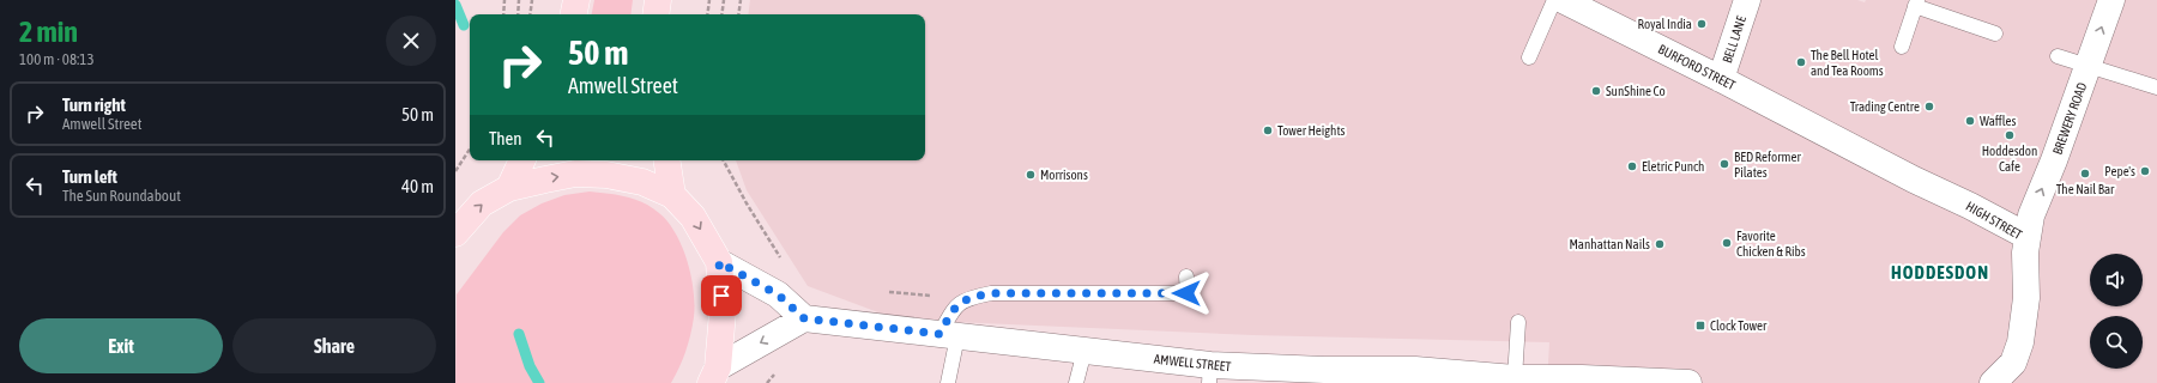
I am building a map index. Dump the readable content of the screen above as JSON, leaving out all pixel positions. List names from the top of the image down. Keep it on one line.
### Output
{"streets":{"street":["BELL LANE","BURFORD STREET","BREWERY ROAD","HIGH STREET","AMWELL STREET"]},"crossings":[["BELL LANE","BURFORD STREET"],["BURFORD STREET","HIGH STREET"],["BREWERY ROAD","HIGH STREET"]],"one_way":["BREWERY ROAD"],"districts":["HODDESDON"],"places":{"other":["Royal India","The Bell Hotel and Tea Rooms","SunShine Co","Trading Centre","Waffles","Tower Heights","Hoddesdon Cafe","BED Reformer Pilates","Eletric Punch","Pepe's","The Nail Bar","Morrisons","Favorite Chicken & Ribs","Manhattan Nails"],"transit":["Clock Tower"]},"page":{"heading":["2 min","100 m · 08:13"],"turn":["50 m","Amwell Street"],"list":[{"name":"Turn right","note":"Amwell Street","value":"50 m"},{"name":"Turn left","note":"The Sun Roundabout","value":"40 m"}],"then":"Then","buttons":["Exit","Share"]}}
